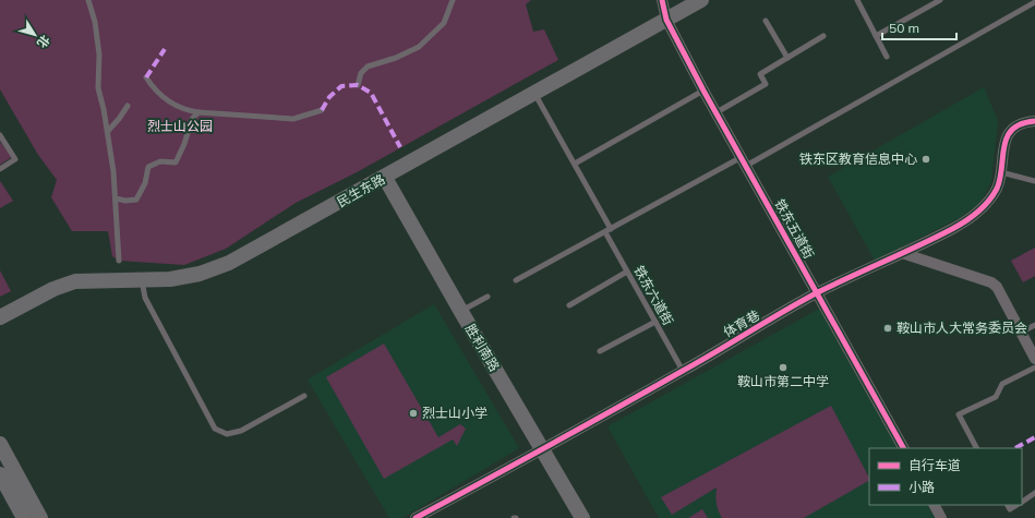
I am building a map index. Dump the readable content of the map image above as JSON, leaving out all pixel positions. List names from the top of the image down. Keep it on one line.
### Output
{"streets":{"main road":["民生东路","胜利南路"],"street":["铁东五道街","体育巷"],"lane":["铁东六道街"]},"crossings":[["民生东路","铁东五道街"],["民生东路","铁东六道街"],["民生东路","胜利南路"],["铁东五道街","体育巷"],["铁东六道街","体育巷"],["体育巷","胜利南路"]],"parks":["烈士山公园"],"places":["铁东区教育信息中心","鞍山市人大常务委员会","鞍山市第二中学","烈士山小学"],"legend":["自行车道","小路"],"scale_bar":"50 m","north":"bottom right"}
